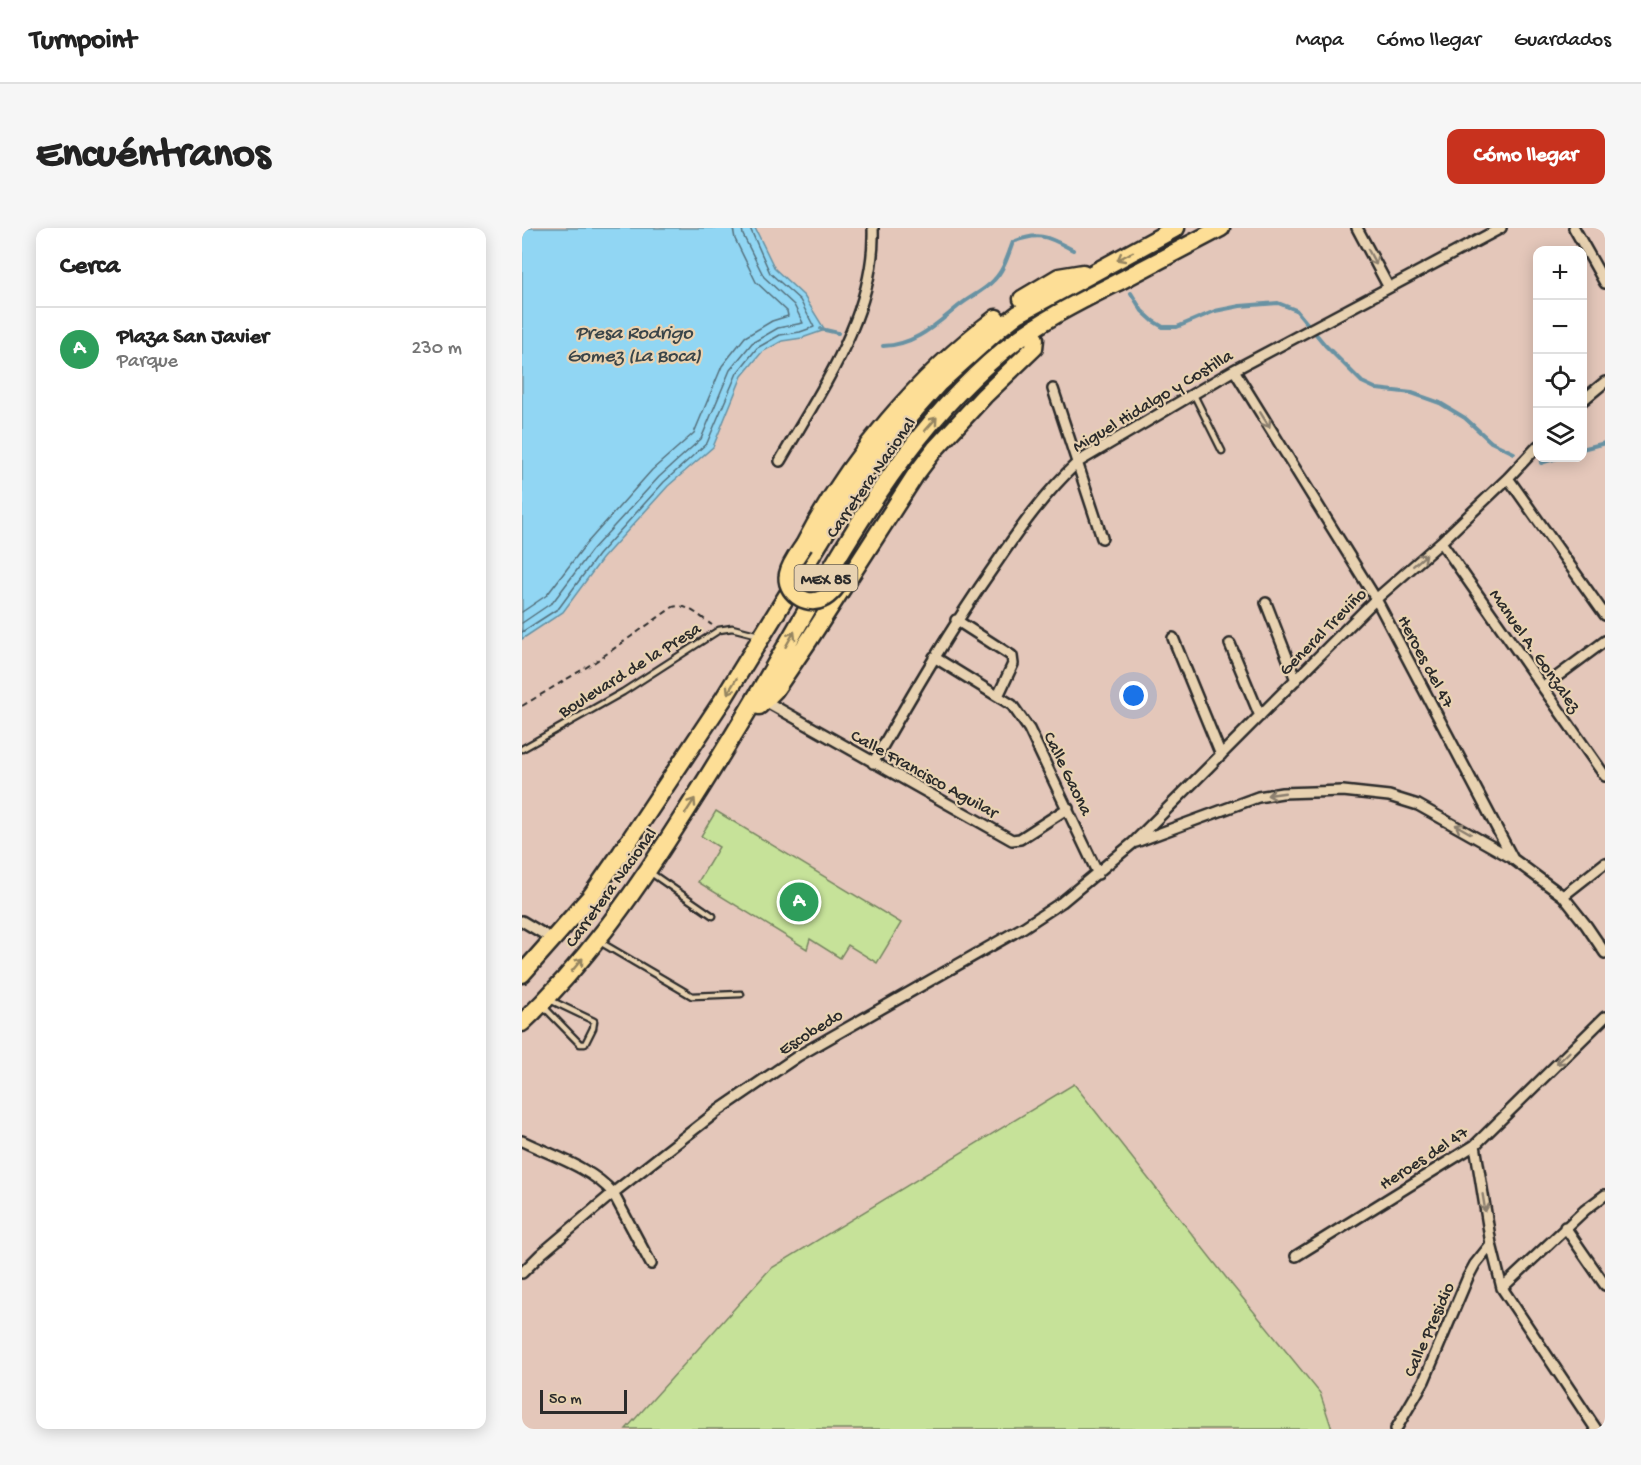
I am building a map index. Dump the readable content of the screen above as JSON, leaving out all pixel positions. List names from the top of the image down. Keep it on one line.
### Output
{"streets":{"highway":["Carretera Nacional","MEX 85"],"street":["Miguel Hidalgo y Costilla","General Treviño","Manuel A. Gonzalez","Heroes del 47","Calle Francisco Aguilar","Calle Gaona","Escobedo","Calle Presidio"],"lane":["Boulevard de la Presa"]},"crossings":[["Miguel Hidalgo y Costilla","Heroes del 47"],["Miguel Hidalgo y Costilla","Calle Francisco Aguilar"],["Miguel Hidalgo y Costilla","Calle Gaona"],["Carretera Nacional","MEX 85"],["Carretera Nacional","Boulevard de la Presa"],["MEX 85","Calle Francisco Aguilar"],["General Treviño","Manuel A. Gonzalez"],["General Treviño","Heroes del 47"],["General Treviño","Escobedo"],["Calle Francisco Aguilar","Calle Gaona"],["Calle Gaona","Escobedo"]],"water":["Presa Rodrigo Gomez (La Boca)"],"scale_bar":"50 m","page":{"header":"Turnpoint","nav":["Mapa","Cómo llegar","Guardados"],"buttons":"Cómo llegar","title":"Encuéntranos","heading":"Cerca","map_buttons":["+","−"],"list":[{"mark":"A","name":"Plaza San Javier","note":"Parque","value":"230 m"}],"pins":"A","scale":"50 m"}}
